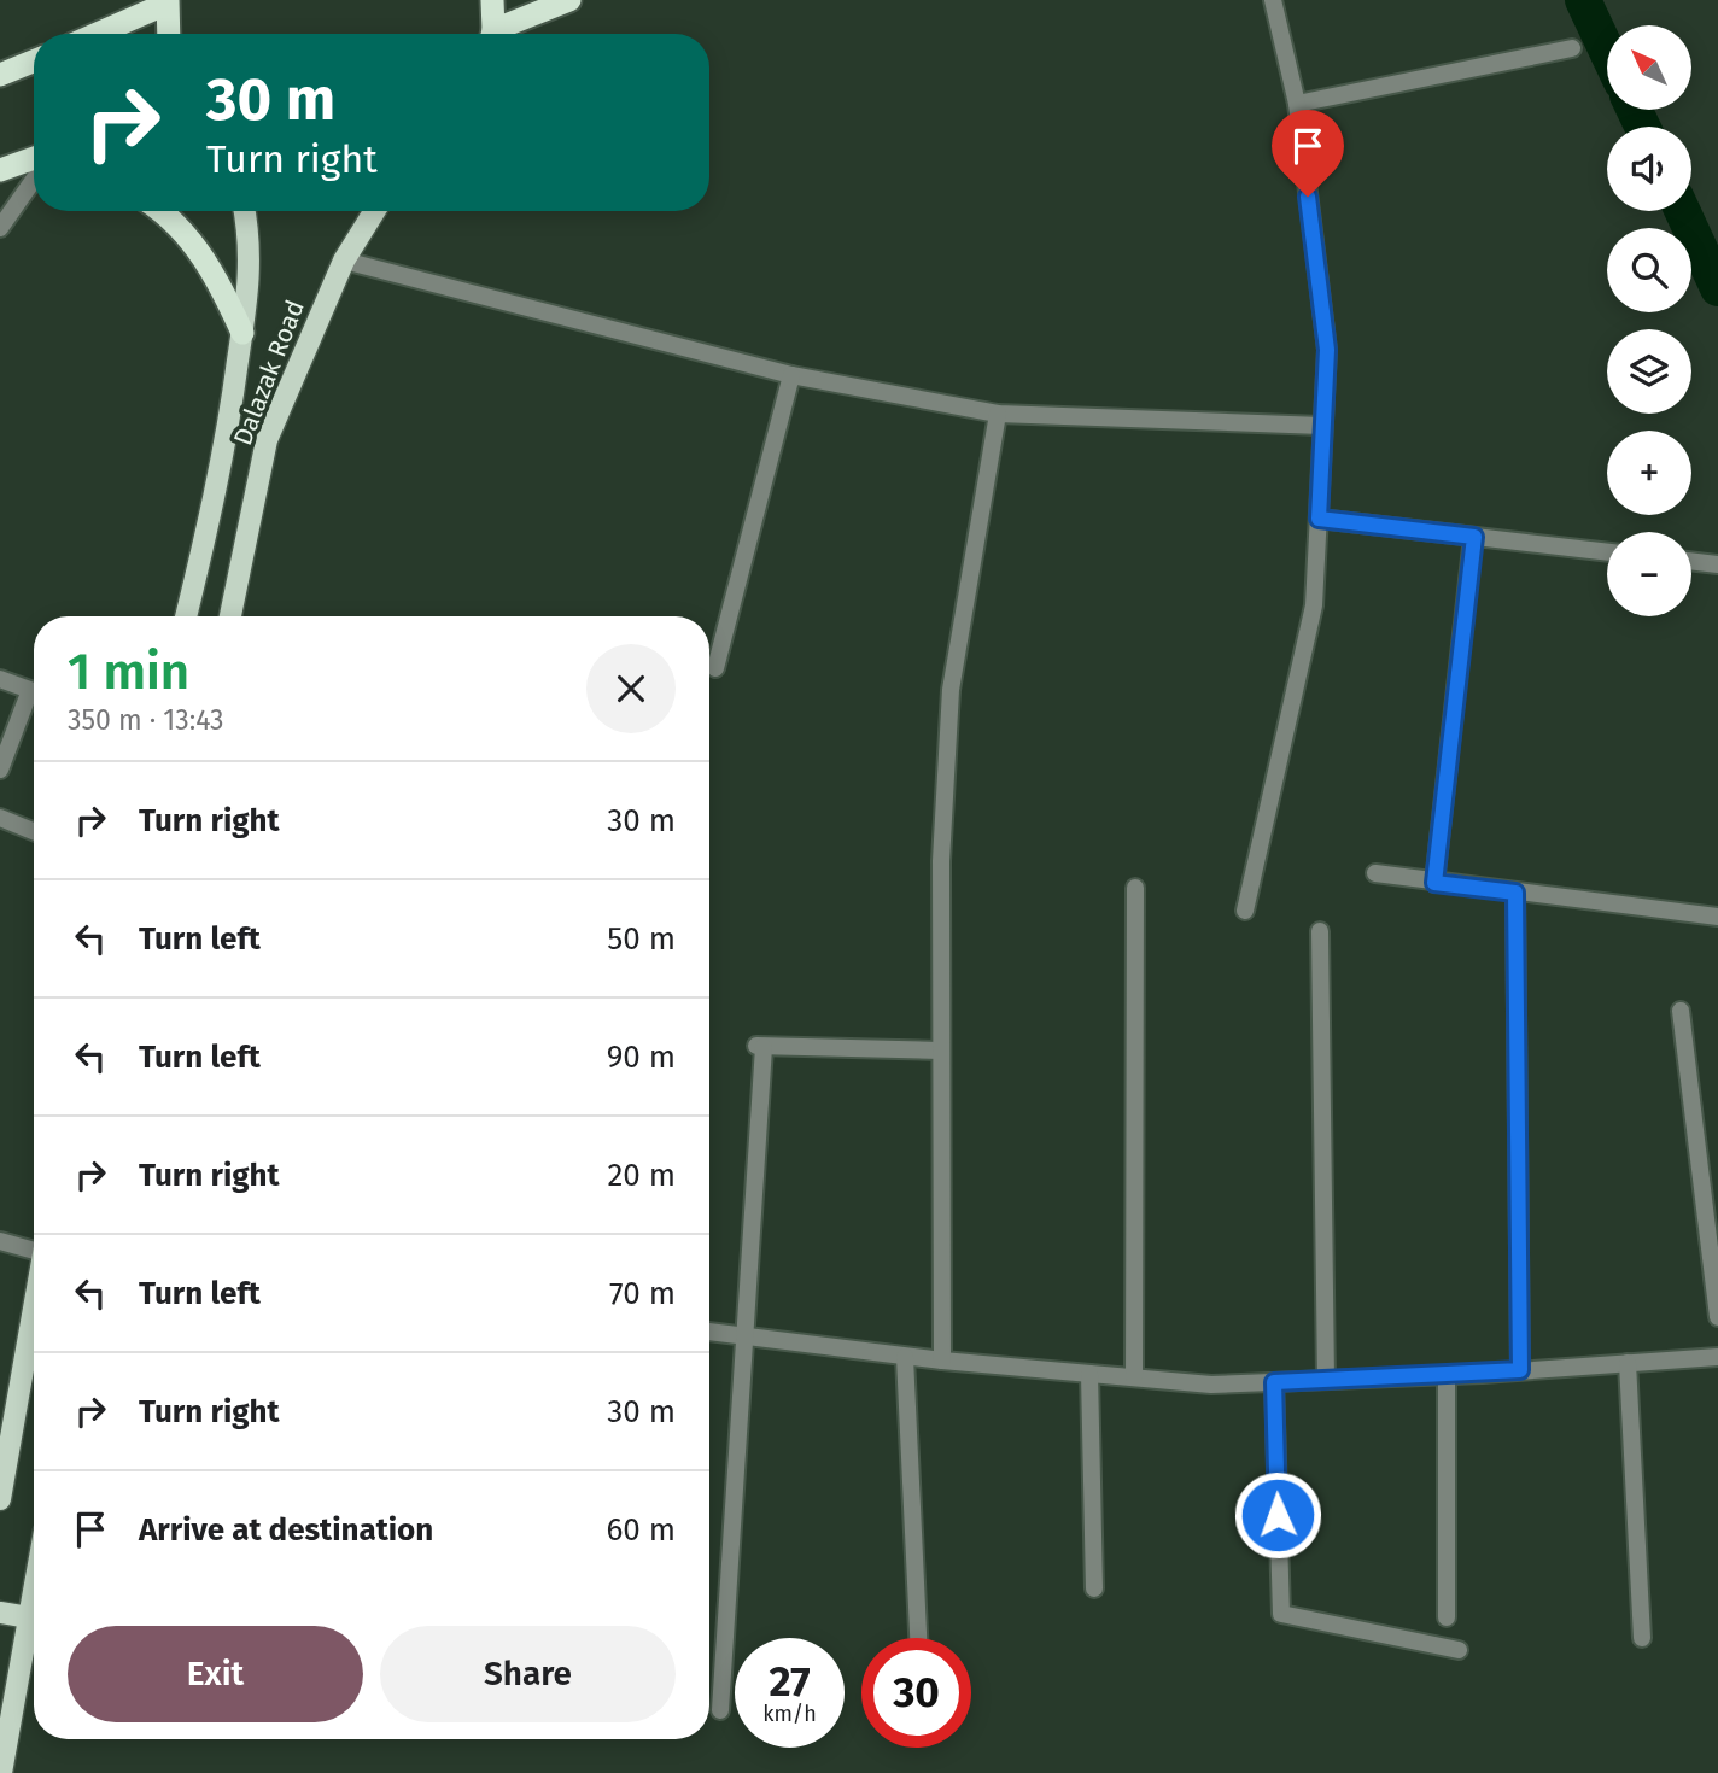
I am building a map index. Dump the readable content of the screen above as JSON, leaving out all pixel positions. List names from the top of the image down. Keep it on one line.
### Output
{"streets":{"main road":["Dalazak Road"]},"north":"top left","page":{"map_buttons":["+","−"],"turn":["30 m","Turn right"],"heading":["1 min","350 m · 13:43"],"list":[{"name":"Turn right","value":"30 m"},{"name":"Turn left","value":"50 m"},{"name":"Turn left","value":"90 m"},{"name":"Turn right","value":"20 m"},{"name":"Turn left","value":"70 m"},{"name":"Turn right","value":"30 m"},{"name":"Arrive at destination","value":"60 m"}],"buttons":["Exit","Share"],"speed":"27 km/h","limit":"30"}}
